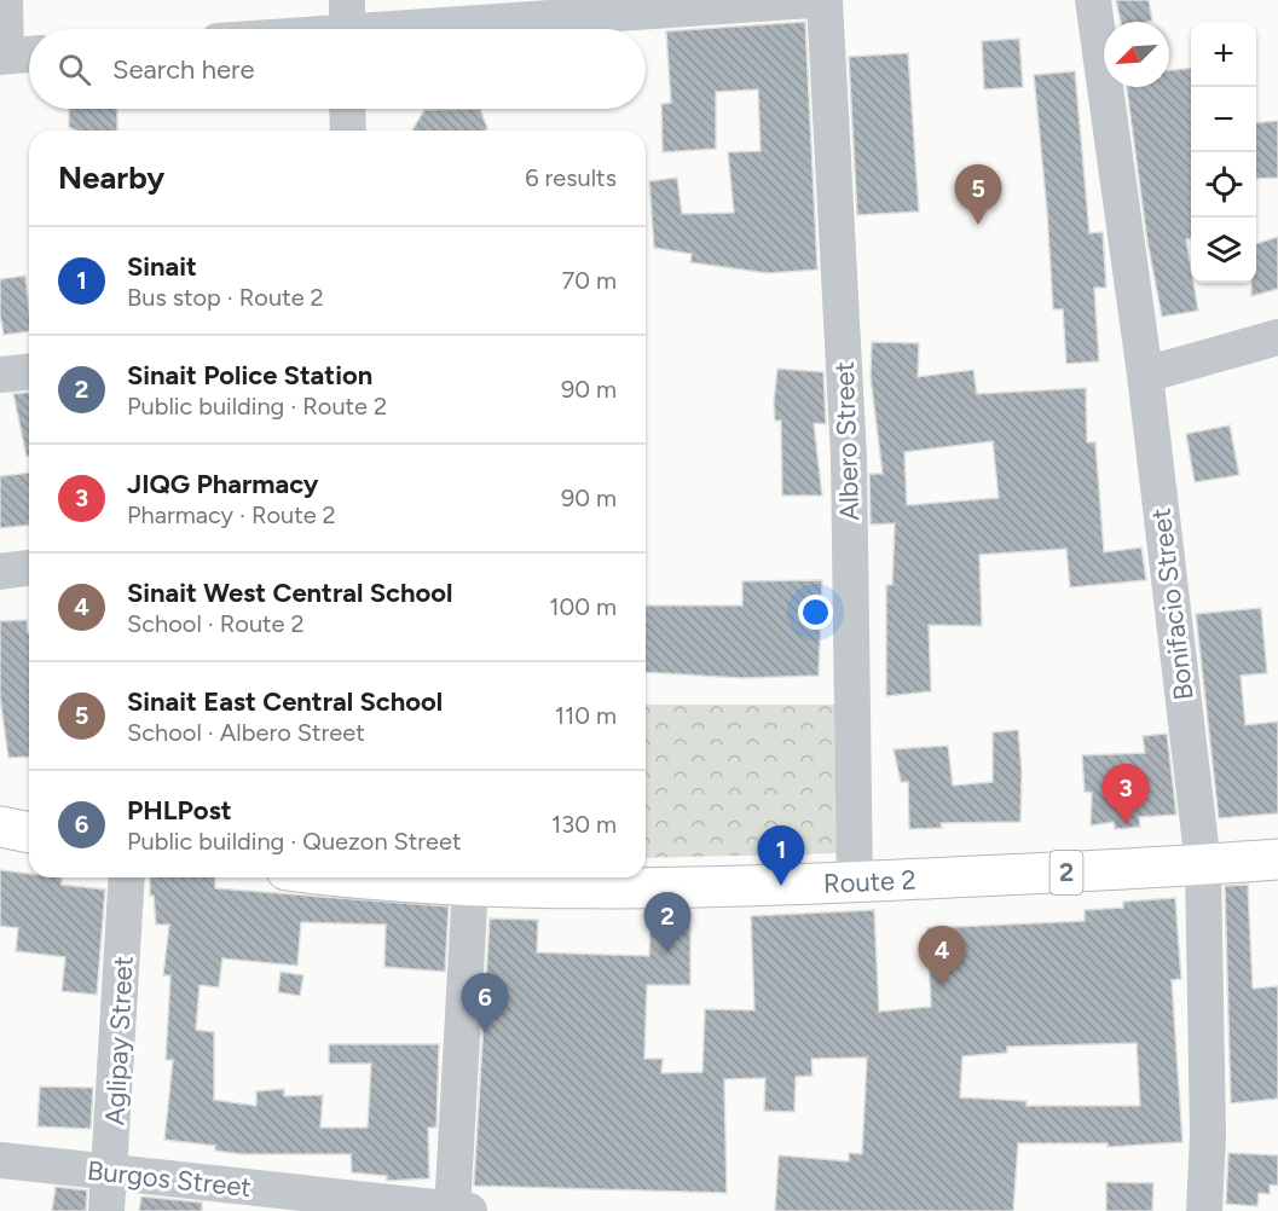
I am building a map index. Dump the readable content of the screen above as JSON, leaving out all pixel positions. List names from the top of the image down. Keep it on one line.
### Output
{"streets":{"highway":["2","Route 2"],"street":["Albero Street","Bonifacio Street","Aglipay Street","Burgos Street"]},"crossings":[["Albero Street","Route 2"],["Bonifacio Street","Route 2"],["Aglipay Street","Burgos Street"]],"north":"bottom left","page":{"map_buttons":["+","−"],"search":"Search here","heading":["Nearby","6 results"],"pins":["5","3","1","2","4","6"],"list":[{"mark":"1","name":"Sinait","note":"Bus stop · Route 2","value":"70 m"},{"mark":"2","name":"Sinait Police Station","note":"Public building · Route 2","value":"90 m"},{"mark":"3","name":"JIQG Pharmacy","note":"Pharmacy · Route 2","value":"90 m"},{"mark":"4","name":"Sinait West Central School","note":"School · Route 2","value":"100 m"},{"mark":"5","name":"Sinait East Central School","note":"School · Albero Street","value":"110 m"},{"mark":"6","name":"PHLPost","note":"Public building · Quezon Street","value":"130 m"}]}}
